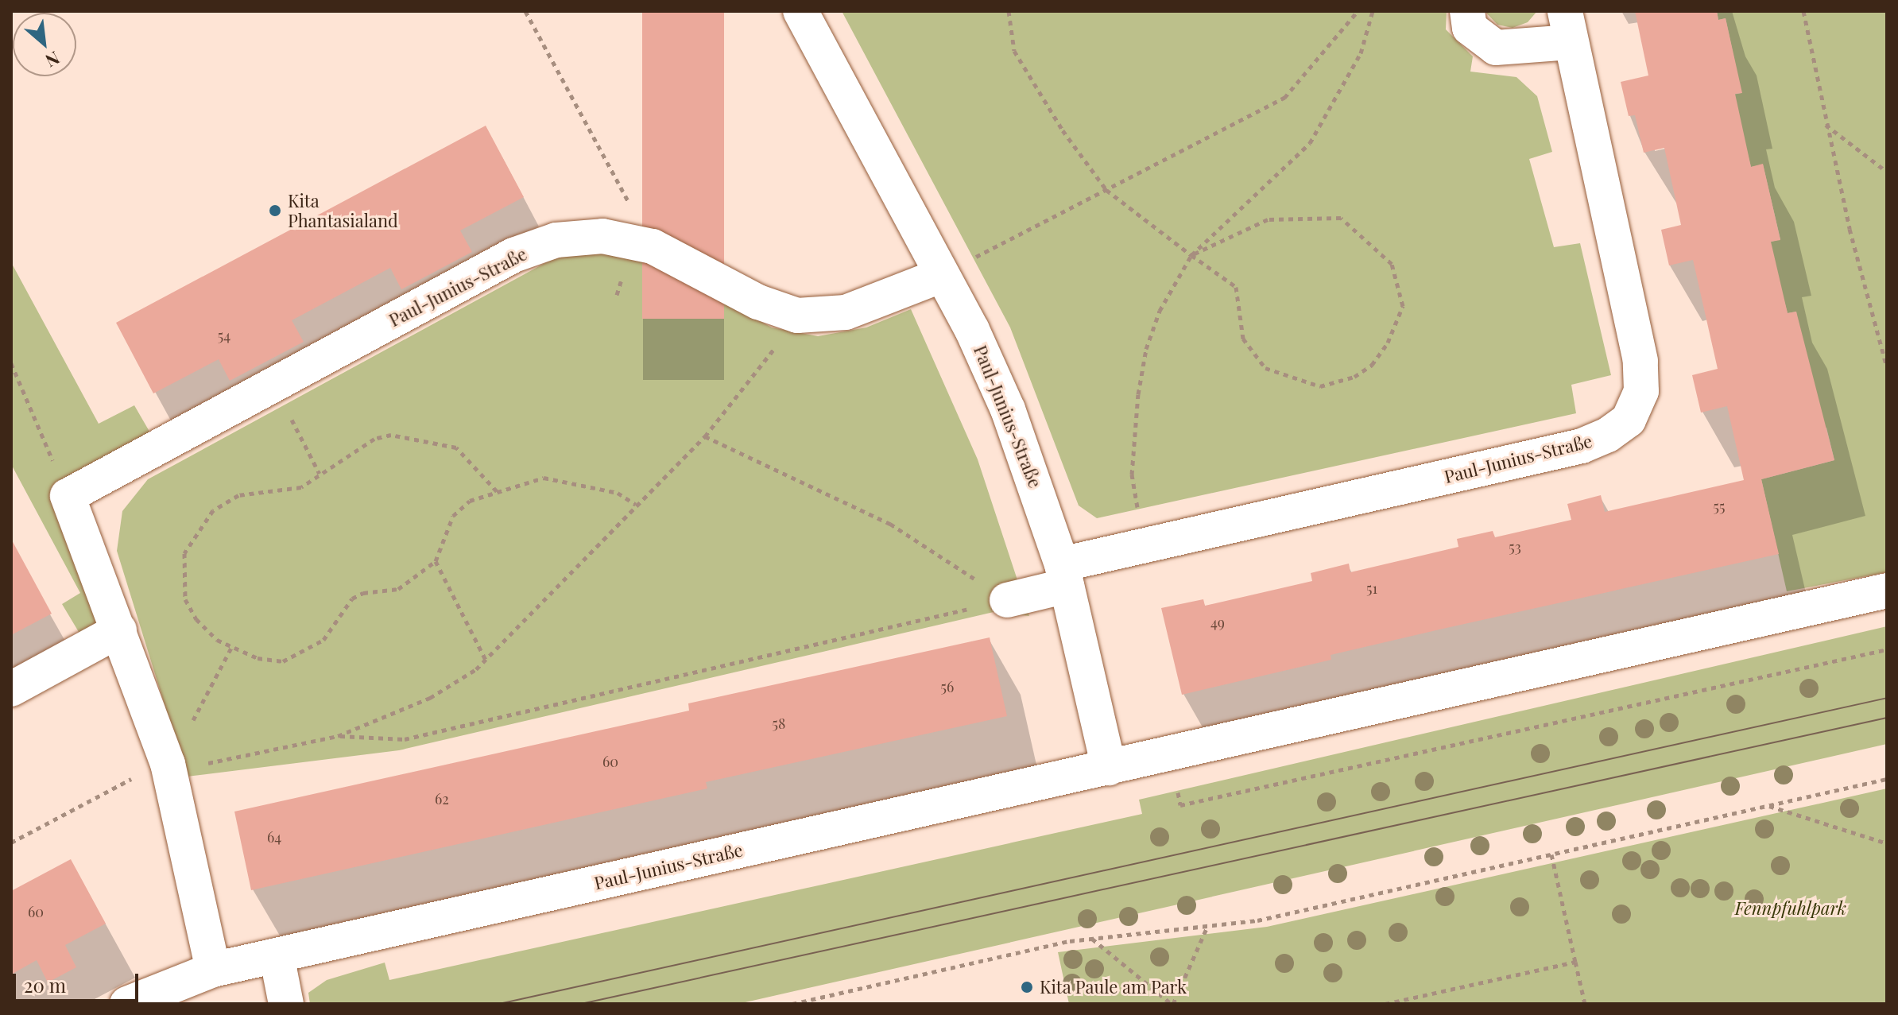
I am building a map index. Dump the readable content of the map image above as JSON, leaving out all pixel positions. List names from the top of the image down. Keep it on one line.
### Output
{"streets":{"street":["Paul-Junius-Straße"]},"parks":["Fennpfuhlpark"],"places":["Kita Phantasialand","Kita Paule am Park"],"house_numbers":["54","55","53","51","49","56","58","60","62","64","60"],"scale_bar":"20 m","north":"bottom right"}
